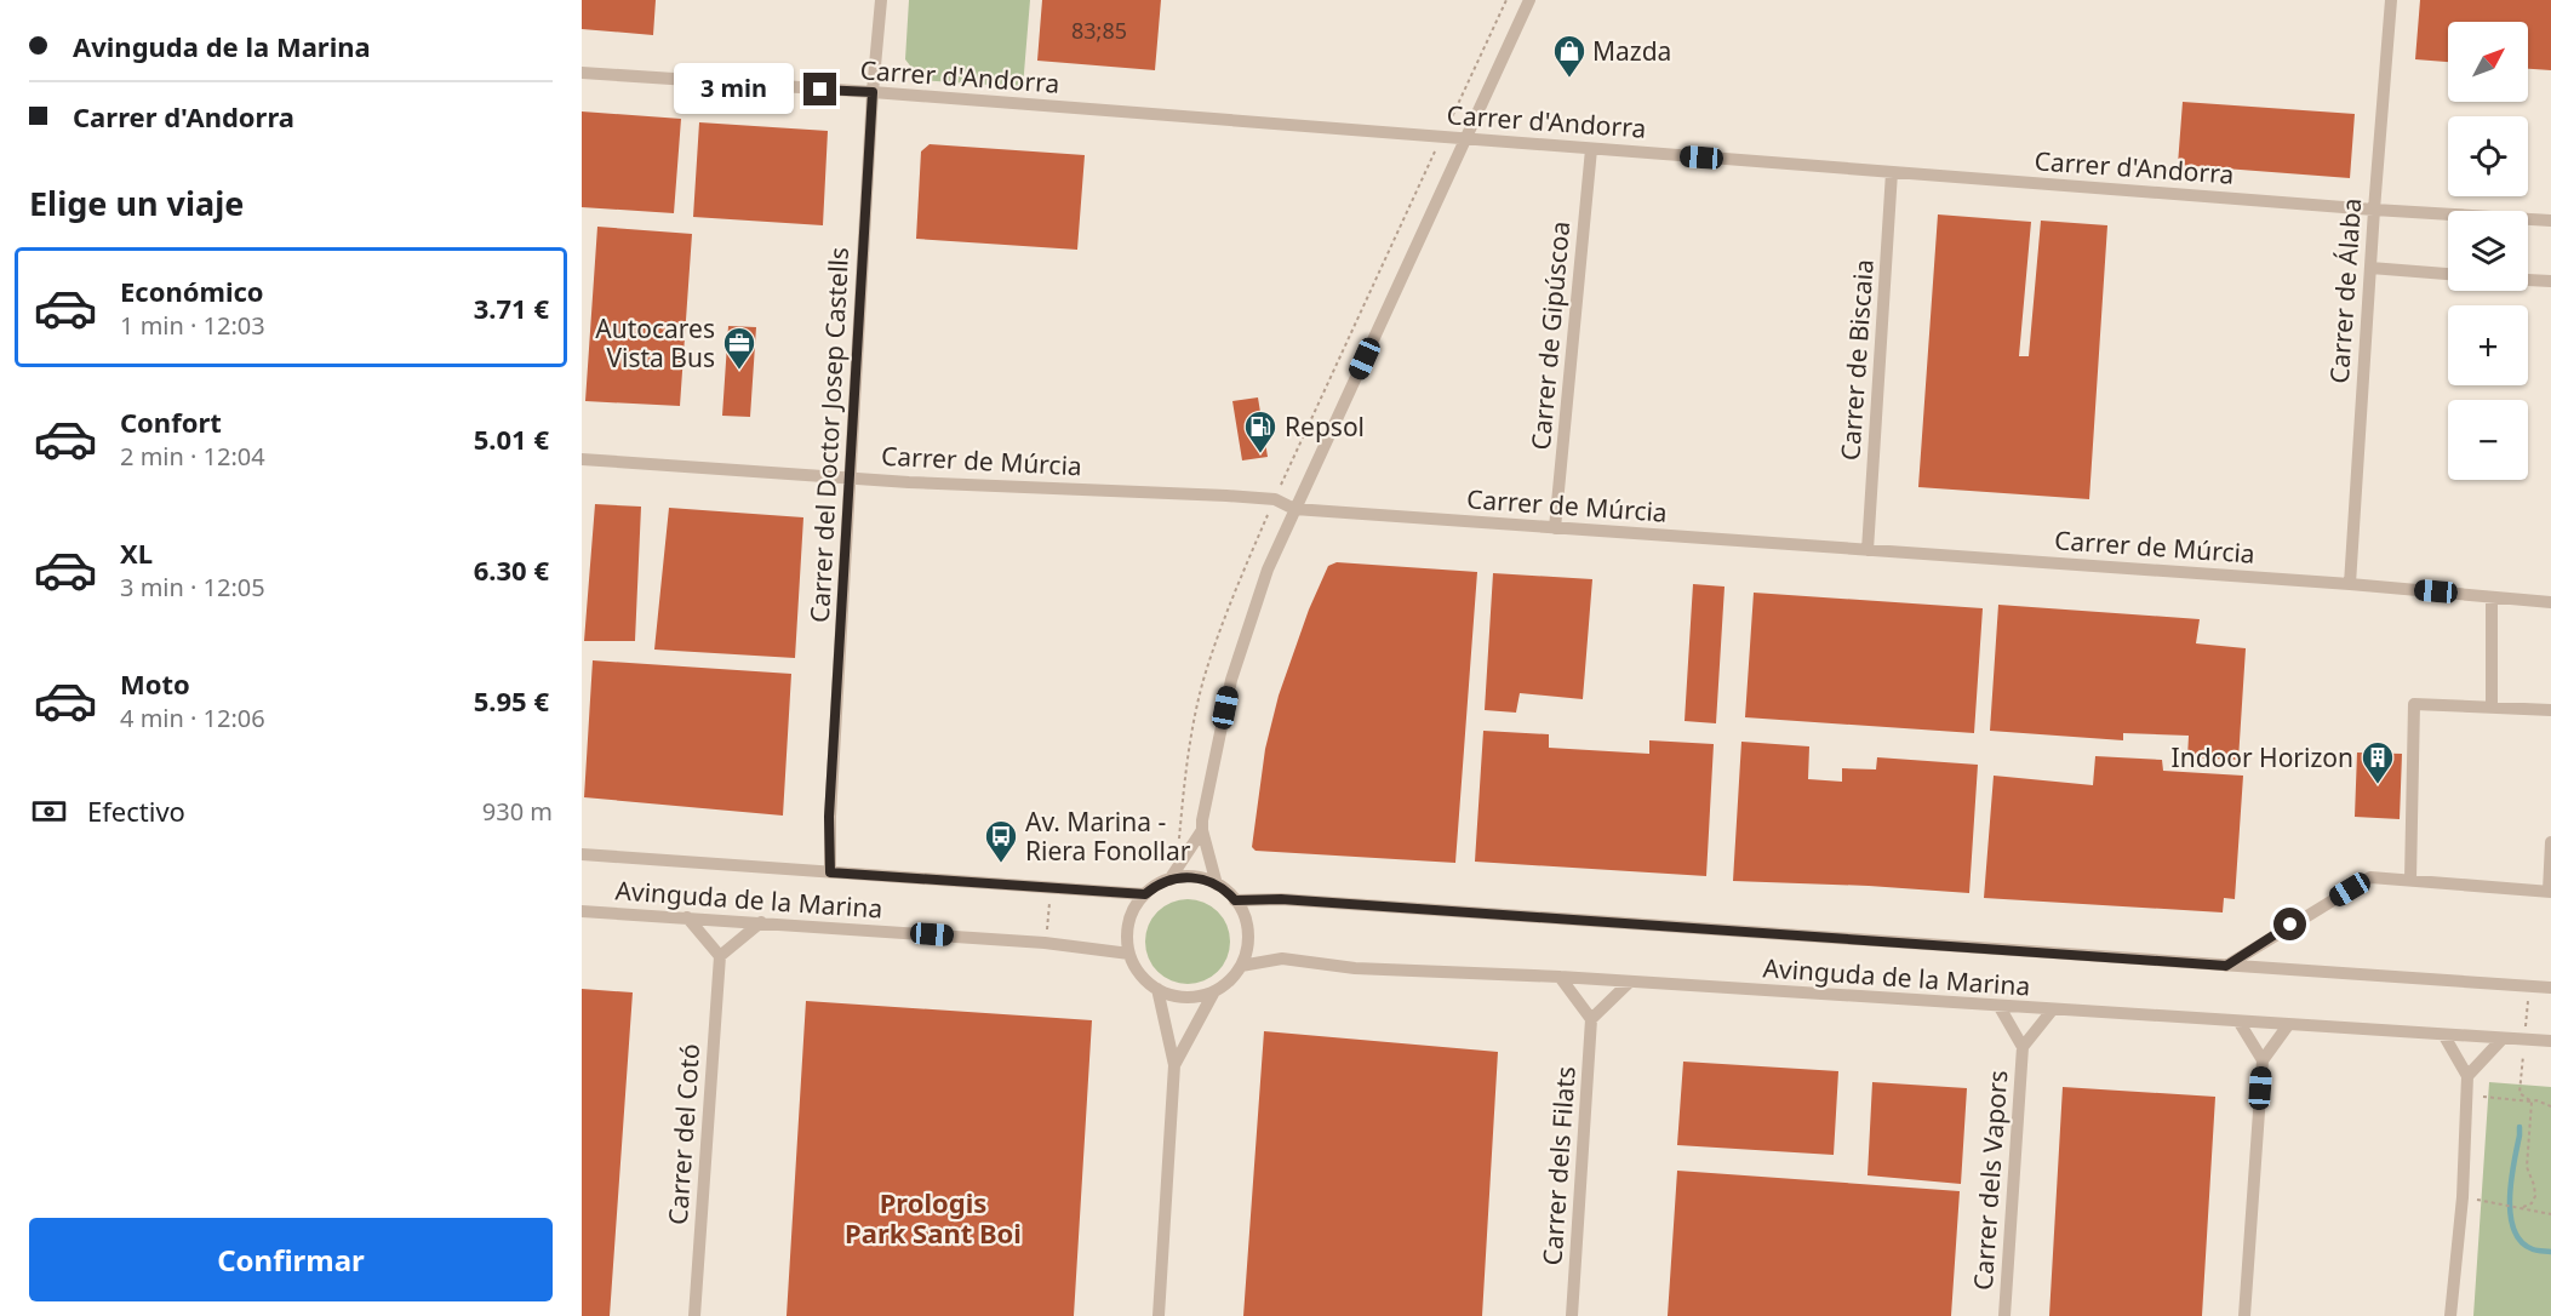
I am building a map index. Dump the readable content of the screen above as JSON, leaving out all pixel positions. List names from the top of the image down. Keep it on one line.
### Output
{"streets":{"street":["Carrer d'Andorra","Carrer de Álaba","Carrer de Gipúscoa","Carrer de Biscaia","Carrer del Doctor Josep Castells","Carrer de Múrcia","Avinguda de la Marina","Carrer del Cotó","Carrer dels Filats","Carrer dels Vapors"]},"crossings":[["Carrer d'Andorra","Carrer de Álaba"],["Carrer d'Andorra","Carrer de Gipúscoa"],["Carrer d'Andorra","Carrer de Biscaia"],["Carrer d'Andorra","Carrer del Doctor Josep Castells"],["Carrer de Álaba","Carrer de Múrcia"],["Carrer de Gipúscoa","Carrer de Múrcia"],["Carrer de Biscaia","Carrer de Múrcia"],["Carrer del Doctor Josep Castells","Carrer de Múrcia"],["Carrer del Doctor Josep Castells","Avinguda de la Marina"],["Avinguda de la Marina","Carrer dels Vapors"]],"districts":["Prologis Park Sant Boi"],"places":{"shop":["Mazda"],"office":["Autocares Vista Bus"],"fuel station":["Repsol"],"building":["Indoor Horizon"],"bus stop":["Av. Marina - Riera Fonollar"]},"house_numbers":["83;85"],"north":"top right","page":{"banner":["Avinguda de la Marina","Carrer d'Andorra"],"map_buttons":["+","−"],"bubble":"3 min","heading":"Elige un viaje","list":[{"name":"Económico","note":"1 min · 12:03","value":"3.71 €"},{"name":"Confort","note":"2 min · 12:04","value":"5.01 €"},{"name":"XL","note":"3 min · 12:05","value":"6.30 €"},{"name":"Moto","note":"4 min · 12:06","value":"5.95 €"}],"pay":["Efectivo","930 m"],"buttons":"Confirmar"}}
